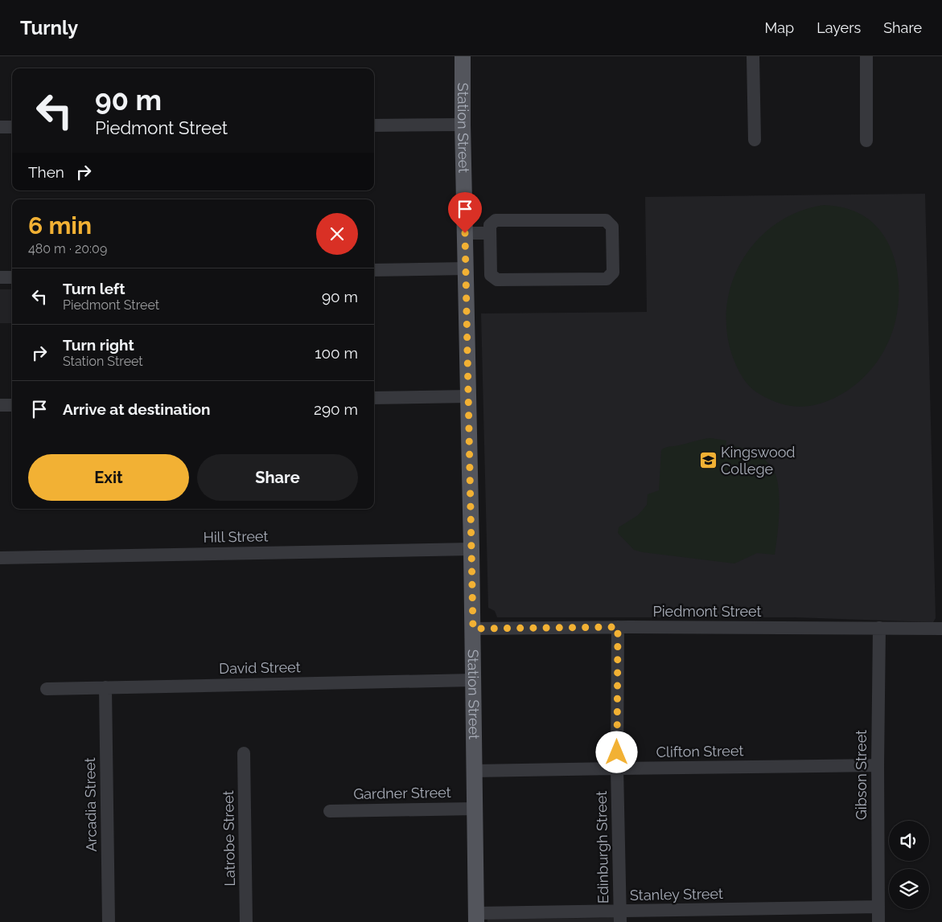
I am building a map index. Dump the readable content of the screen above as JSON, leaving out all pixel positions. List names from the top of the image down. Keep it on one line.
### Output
{"streets":{"main road":["Station Street"],"street":["Hill Street","Piedmont Street","David Street","Clifton Street","Gibson Street","Gardner Street","Arcadia Street","Latrobe Street","Edinburgh Street","Stanley Street"]},"crossings":[["Station Street","Hill Street"],["Station Street","Piedmont Street"],["Station Street","David Street"],["Station Street","Clifton Street"],["Station Street","Gardner Street"],["Station Street","Stanley Street"],["Piedmont Street","Gibson Street"],["Piedmont Street","Edinburgh Street"],["David Street","Arcadia Street"],["Clifton Street","Gibson Street"],["Clifton Street","Edinburgh Street"],["Gibson Street","Stanley Street"],["Edinburgh Street","Stanley Street"]],"places":{"school or university":["Kingswood College"]},"page":{"header":"Turnly","nav":["Map","Layers","Share"],"turn":["90 m","Piedmont Street"],"then":"Then","heading":["6 min","480 m · 20:09"],"list":[{"name":"Turn left","note":"Piedmont Street","value":"90 m"},{"name":"Turn right","note":"Station Street","value":"100 m"},{"name":"Arrive at destination","value":"290 m"}],"buttons":["Exit","Share"]}}
